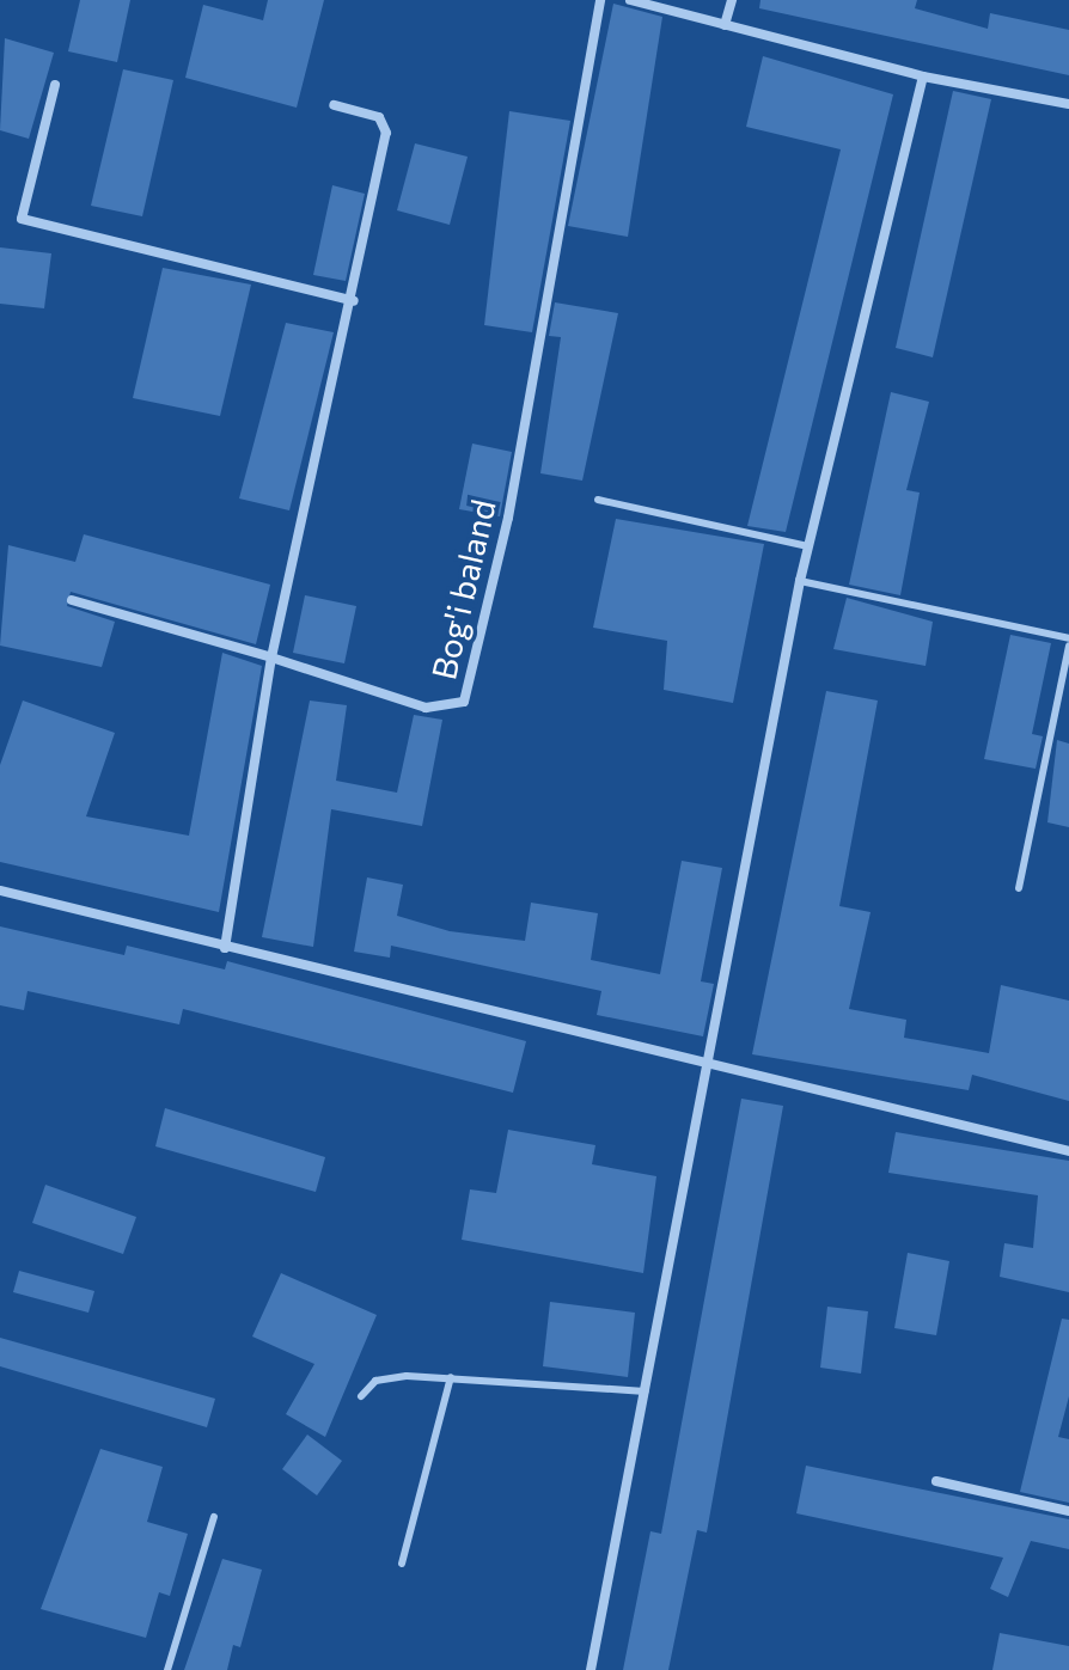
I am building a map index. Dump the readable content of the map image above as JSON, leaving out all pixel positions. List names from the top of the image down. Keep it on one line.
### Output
{"streets":{"street":["Bog'i baland"]}}
